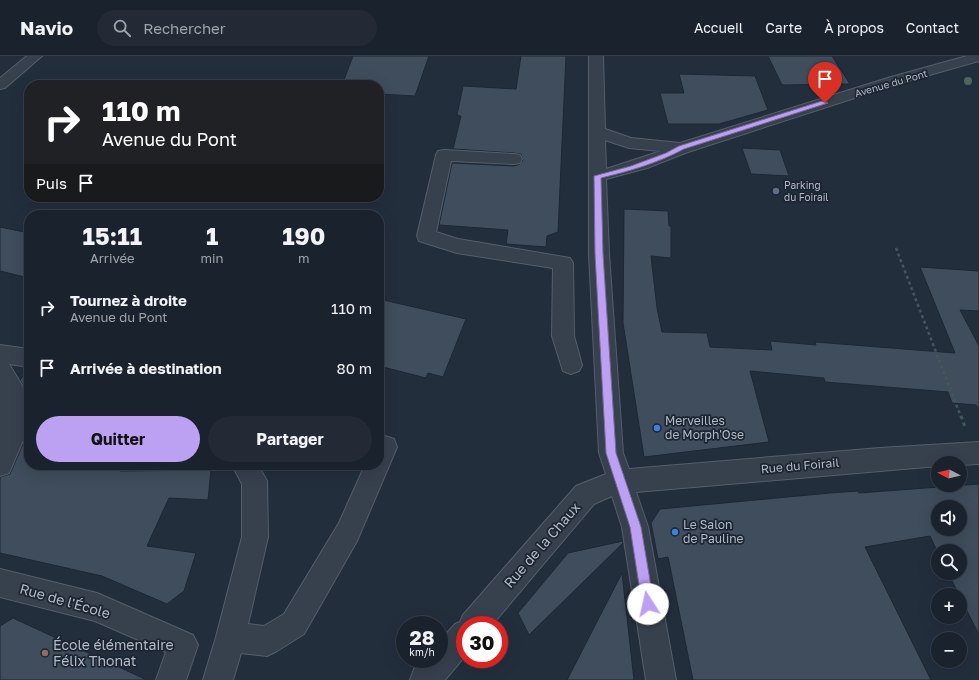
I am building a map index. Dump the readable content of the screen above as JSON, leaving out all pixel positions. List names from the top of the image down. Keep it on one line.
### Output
{"streets":{"street":["Avenue du Pont","Rue du Foirail","Rue de la Chaux","Rue de l'École"]},"crossings":[["Rue du Foirail","Rue de la Chaux"]],"places":["Parking du Foirail","Merveilles de Morph'Ose","Le Salon de Pauline","École élémentaire Félix Thonat"],"north":"left","page":{"header":"Navio","search":"Rechercher","nav":["Accueil","Carte","À propos","Contact"],"turn":["110 m","Avenue du Pont"],"then":"Puis","eta":["15:11","Arrivée","1","min","190","m"],"list":[{"name":"Tournez à droite","note":"Avenue du Pont","value":"110 m"},{"name":"Arrivée à destination","value":"80 m"}],"buttons":["Quitter","Partager"],"map_buttons":["+","−"],"speed":"28 km/h","limit":"30"}}
